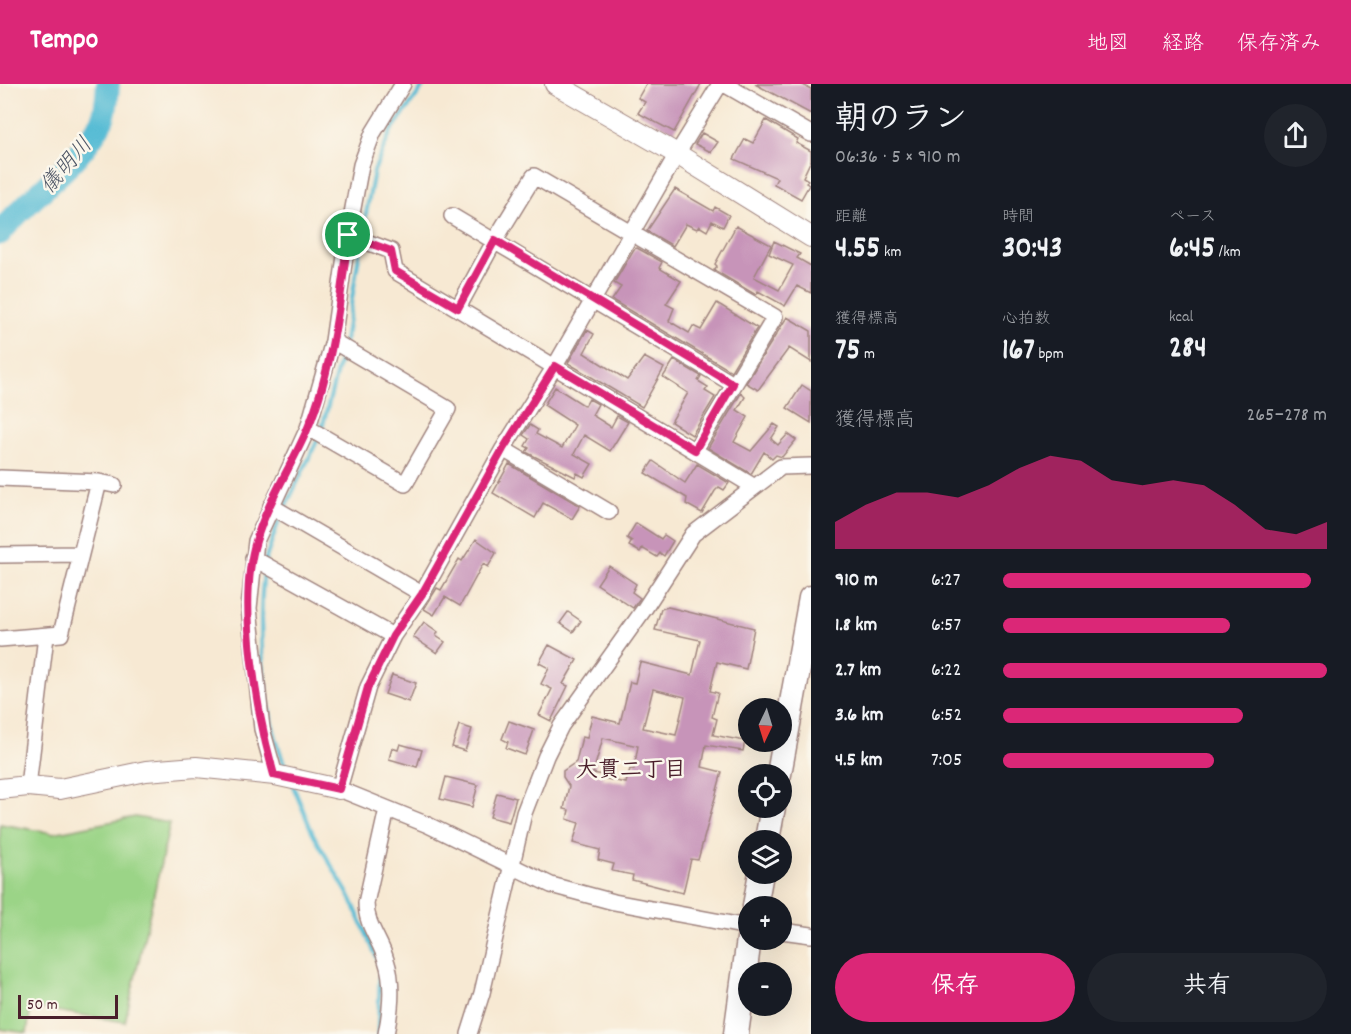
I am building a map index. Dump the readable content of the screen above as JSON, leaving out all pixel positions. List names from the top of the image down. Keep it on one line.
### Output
{"districts":["大貫二丁目"],"water":["儀明川"],"scale_bar":"50 m","north":"bottom","page":{"header":"Tempo","nav":["地図","経路","保存済み"],"heading":["朝のラン","06:36 · 5 × 910 m"],"stats":[["距離","4.55 km"],["時間","30:43"],["ペース","6:45 /km"],["獲得標高","75 m"],["心拍数","167 bpm"],["kcal","284"]],"chart":["獲得標高","265–278 m"],"list":[{"name":"910 m","note":"6:27"},{"name":"1.8 km","note":"6:57"},{"name":"2.7 km","note":"6:22"},{"name":"3.6 km","note":"6:52"},{"name":"4.5 km","note":"7:05"}],"map_buttons":["+","−"],"buttons":["保存","共有"],"scale":"50 m"}}
